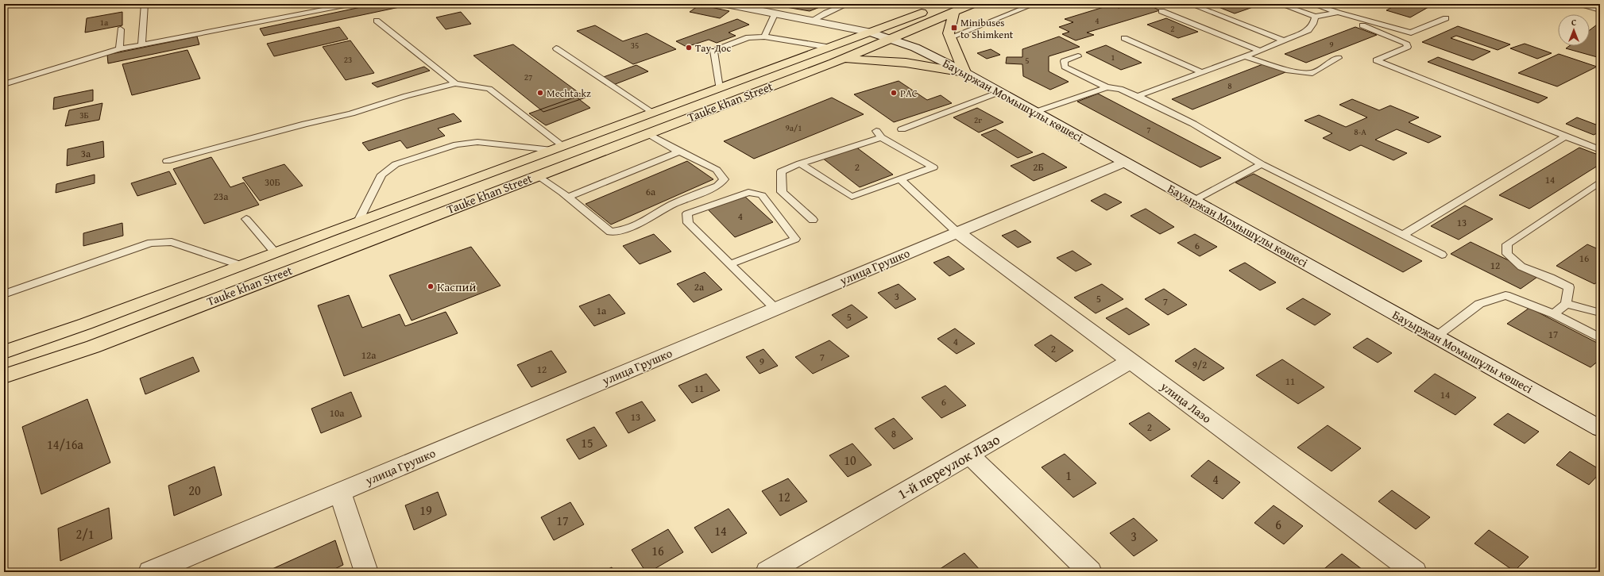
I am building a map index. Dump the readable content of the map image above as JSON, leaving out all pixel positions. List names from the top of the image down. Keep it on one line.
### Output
{"streets":{"main road":["Tauke khan Street"],"street":["Бауыржан Момышұлы көшесі","улица Грушко","улица Лазо","1-й переулок Лазо"]},"crossings":[["Бауыржан Момышұлы көшесі","Tauke khan Street"],["Бауыржан Момышұлы көшесі","улица Грушко"],["улица Грушко","улица Лазо"],["улица Лазо","1-й переулок Лазо"]],"places":{"transit":["Minibuses to Shimkent"],"other":["Тау-Дос","Mechta.kz","РАС","Каспий"]},"house_numbers":["4","1а","2","9","35","1","23","5","27","8","3Б","2г","9а/1","7","8-А","3а","2","2Б","14","30Б","6а","23а","4","13","6","16","12","2а","3","5","7","1а","5","17","4","2","12а","7","9","9/2","12","11","11","14","6","10а","13","2","8","15","14/16а","10","1","4","20","12","19","17","6","14","2/1","3","16"],"north":"top"}
